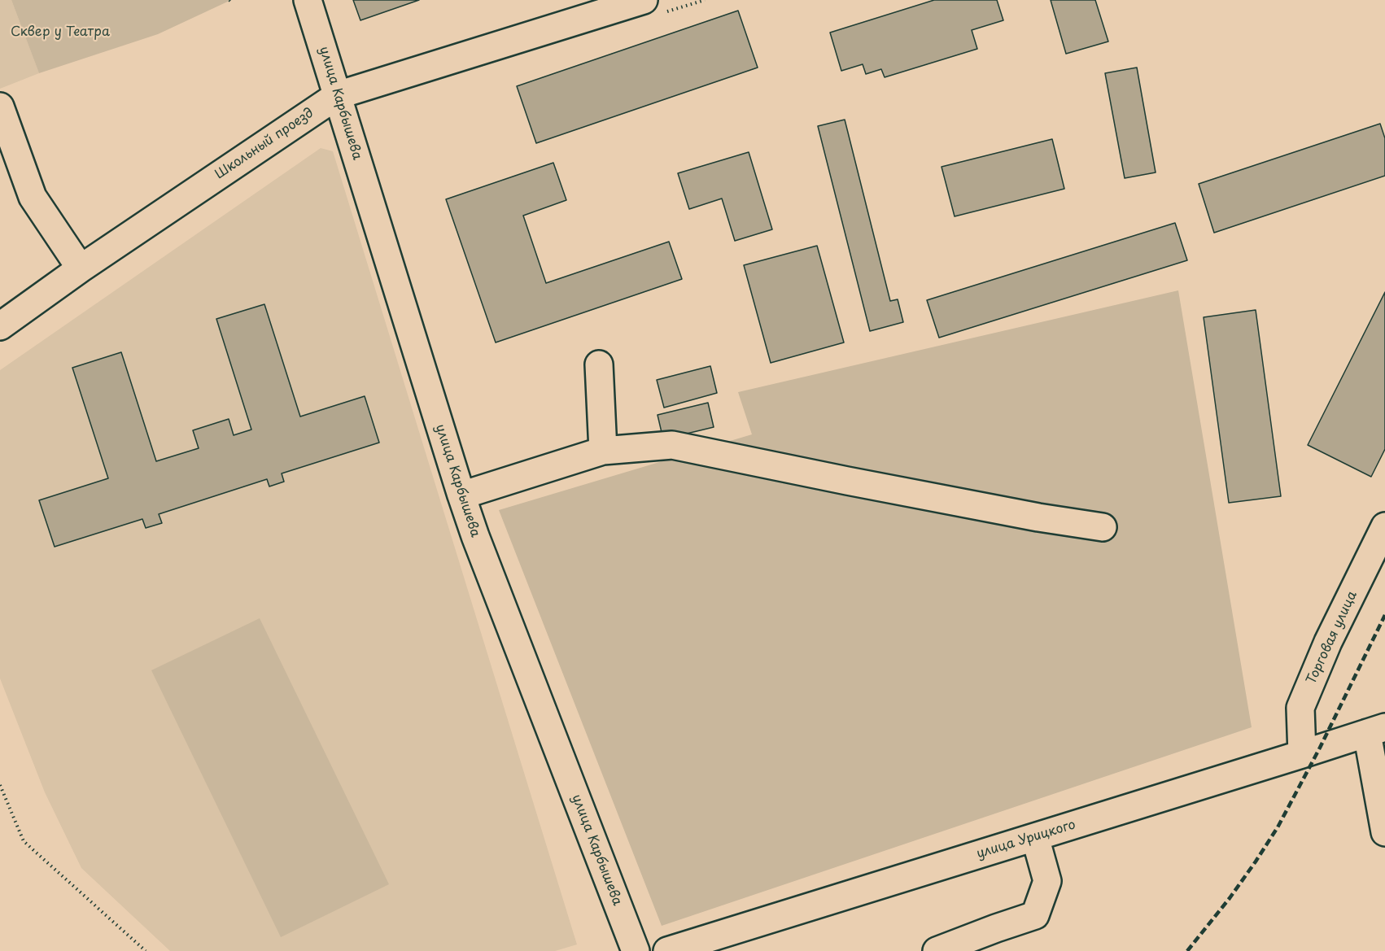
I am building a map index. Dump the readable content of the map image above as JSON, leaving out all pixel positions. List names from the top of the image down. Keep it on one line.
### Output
{"streets":{"street":["улица Карбышева","Школьный проезд","Торговая улица","улица Урицкого"]},"crossings":[["улица Карбышева","Школьный проезд"],["Торговая улица","улица Урицкого"]],"parks":["Сквер у Театра"]}
